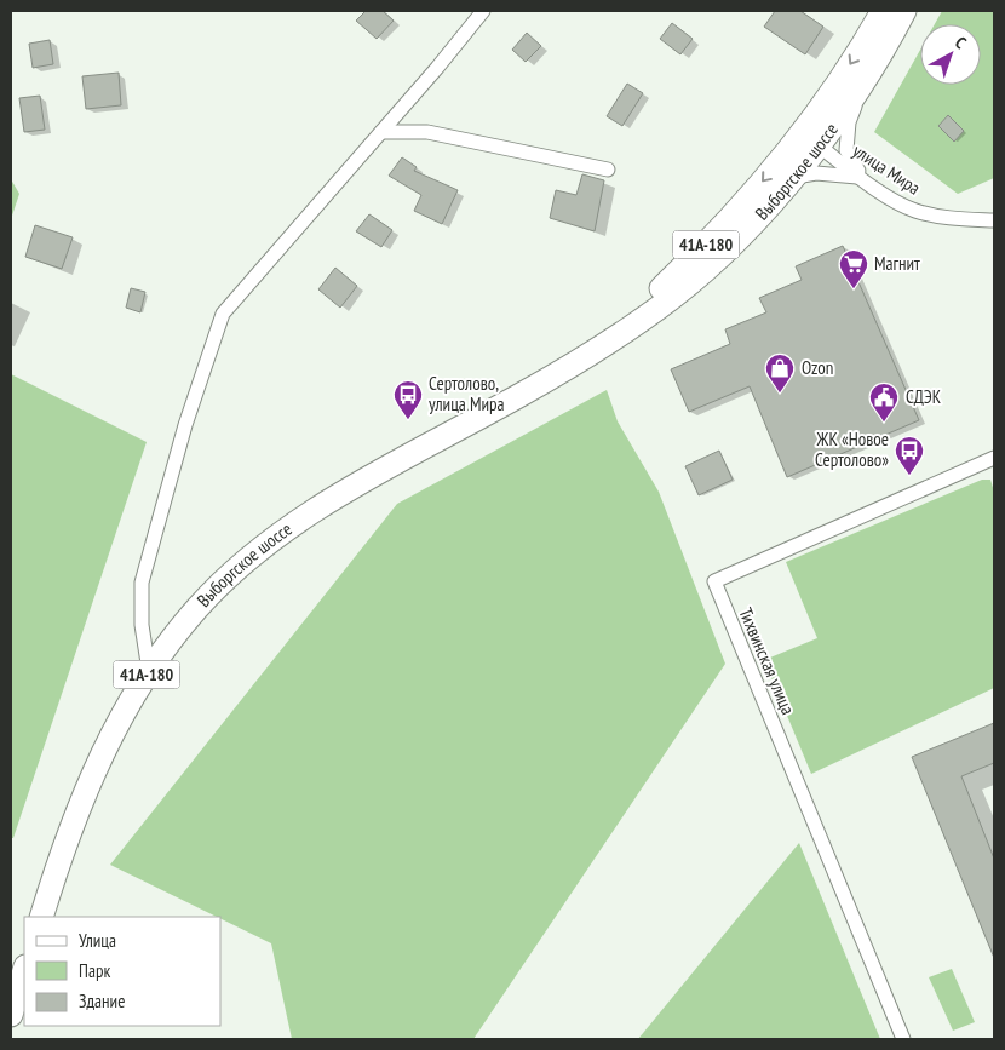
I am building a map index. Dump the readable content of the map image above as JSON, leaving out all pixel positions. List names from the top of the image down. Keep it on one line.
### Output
{"streets":{"main road":["Выборгское шоссе","41А-180"],"street":["улица Мира","Тихвинская улица"]},"crossings":[["улица Мира","Выборгское шоссе"]],"places":{"supermarket":["Магнит"],"shop":["Ozon"],"bus stop":["Сертолово, улица Мира","ЖК «Новое Сертолово»"],"public building":["СДЭК"]},"legend":["Улица","Парк","Здание"],"north":"top right"}
